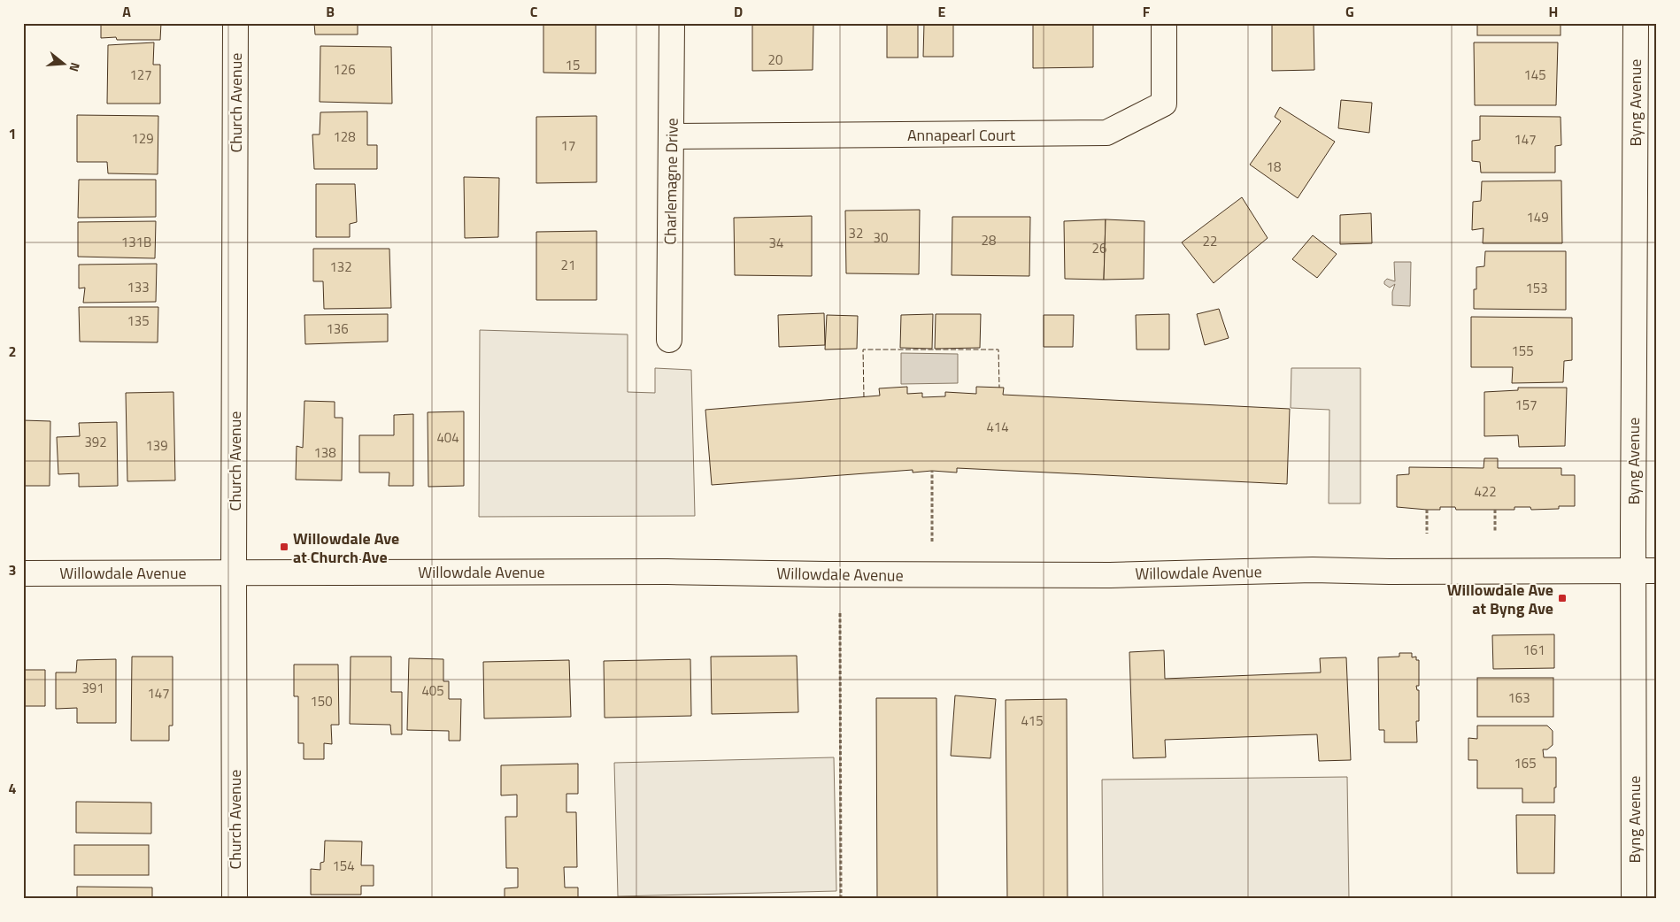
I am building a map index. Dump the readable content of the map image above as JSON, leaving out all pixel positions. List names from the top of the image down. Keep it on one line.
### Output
{"streets":{"street":["Church Avenue","Byng Avenue","Annapearl Court","Charlemagne Drive","Willowdale Avenue"]},"crossings":[["Church Avenue","Willowdale Avenue"],["Byng Avenue","Willowdale Avenue"],["Annapearl Court","Charlemagne Drive"]],"places":{"transit":["Willowdale Ave at Church Ave","Willowdale Ave at Byng Ave"]},"house_numbers":["20","15","126","127","145","128","129","147","17","18","149","32","30","28","22","131B","34","26","21","132","133","153","135","136","155","157","414","404","392","139","138","422","161","391","405","147","163","150","415","165","154"],"north":"right","grid":{"columns":["A","B","C","D","E","F","G","H"],"rows":["1","2","3","4"]}}
